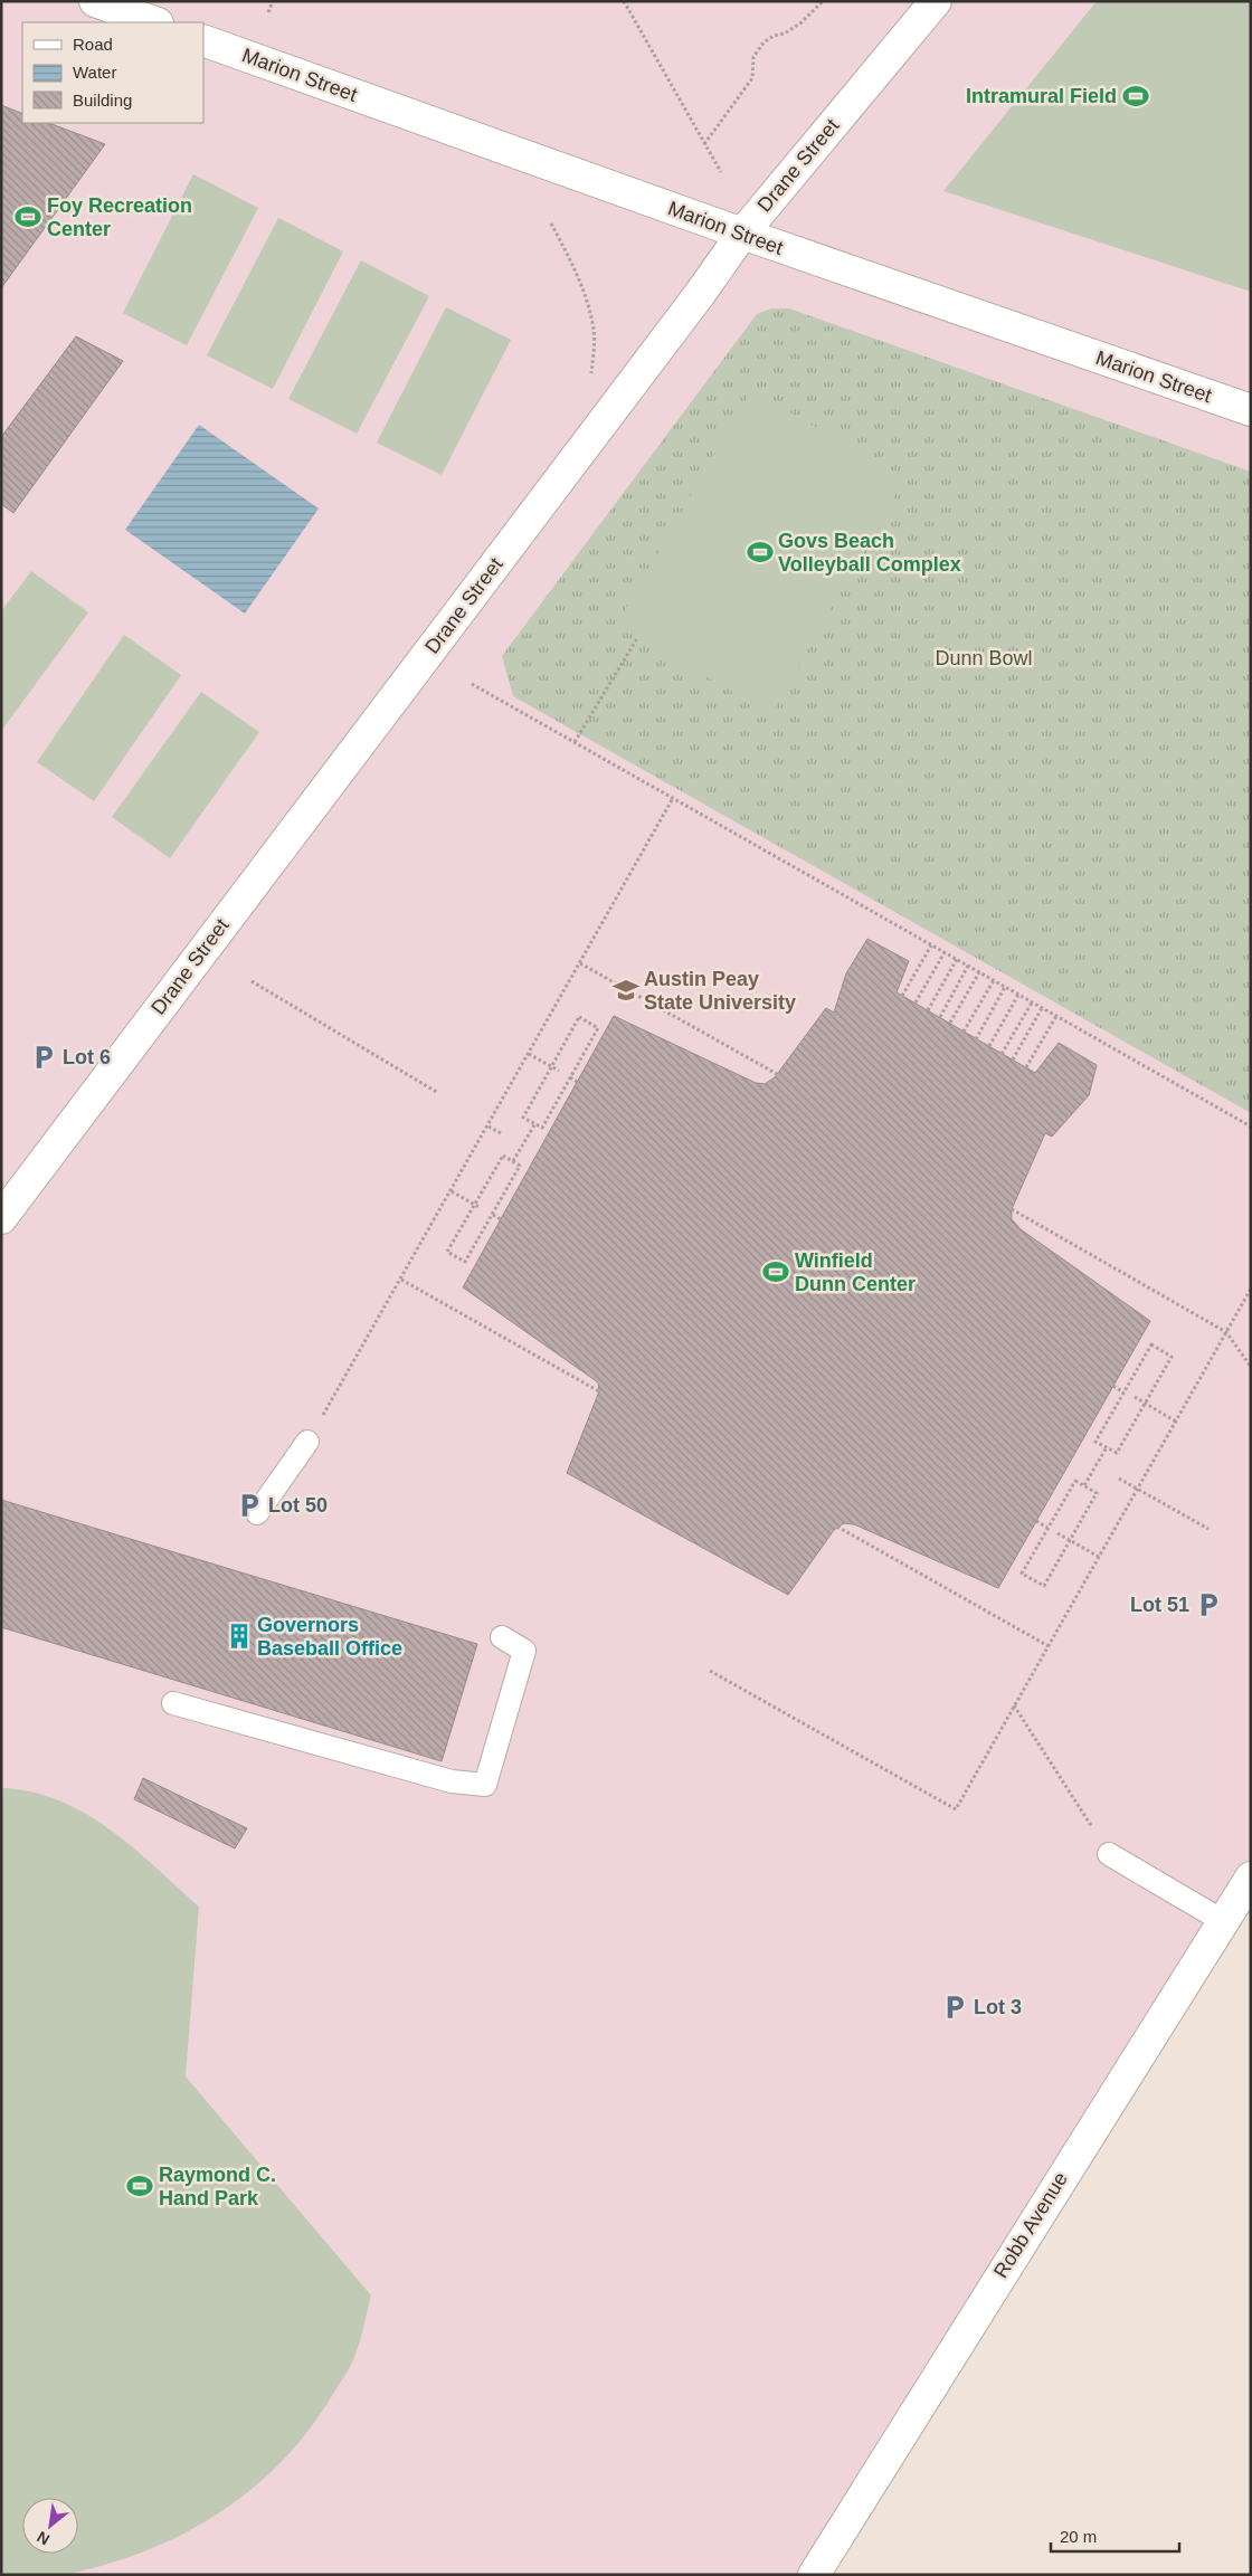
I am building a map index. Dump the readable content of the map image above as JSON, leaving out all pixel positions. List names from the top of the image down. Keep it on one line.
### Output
{"streets":{"street":["Marion Street","Drane Street","Robb Avenue"]},"crossings":[["Marion Street","Drane Street"]],"parks":["Dunn Bowl"],"places":{"sports":["Intramural Field","Foy Recreation Center","Govs Beach Volleyball Complex","Winfield Dunn Center","Raymond C. Hand Park"],"school or university":["Austin Peay State University"],"parking":["Lot 6","Lot 50","Lot 51","Lot 3"],"building":["Governors Baseball Office"]},"legend":["Road","Water","Building"],"scale_bar":"20 m","north":"bottom left"}
